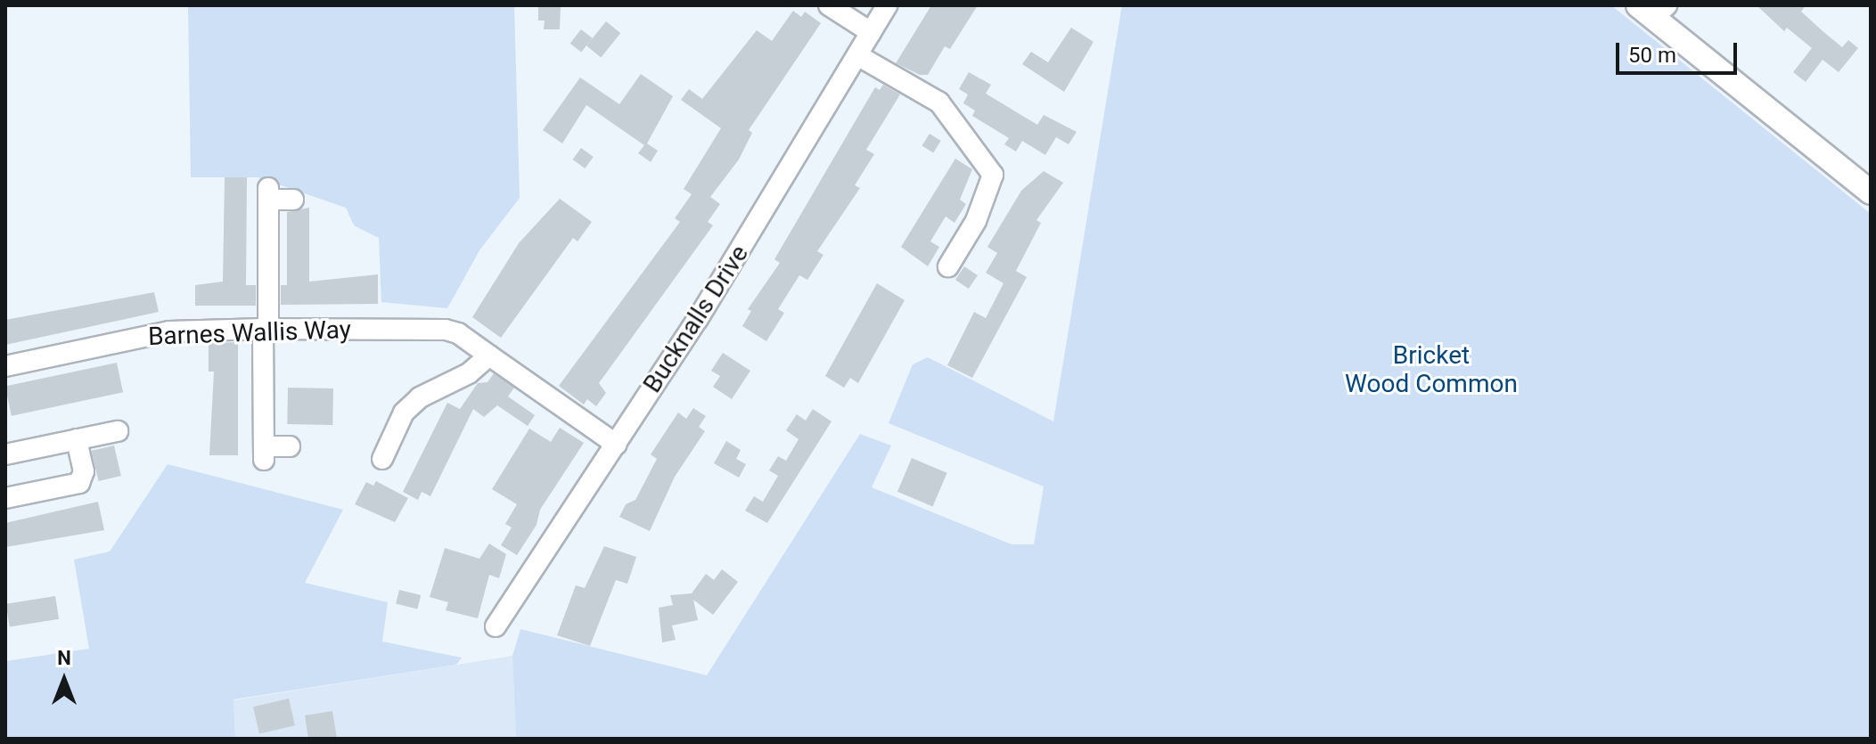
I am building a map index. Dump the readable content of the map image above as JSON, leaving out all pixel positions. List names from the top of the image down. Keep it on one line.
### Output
{"streets":{"street":["Bucknalls Drive","Barnes Wallis Way"]},"crossings":[["Bucknalls Drive","Barnes Wallis Way"]],"parks":["Bricket Wood Common"],"scale_bar":"50 m","north":"top"}
